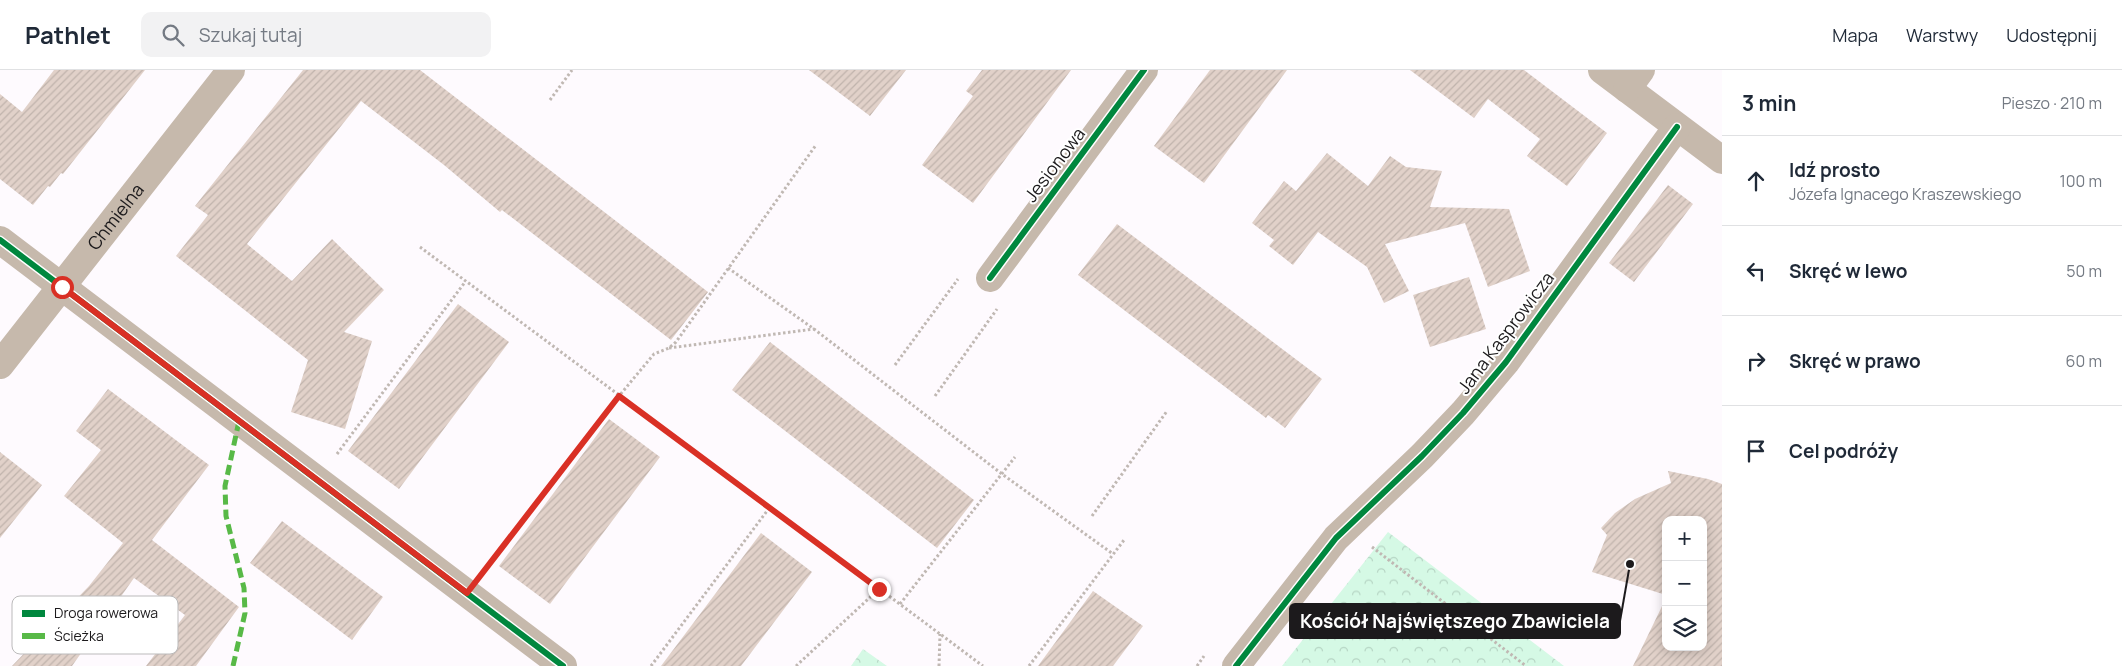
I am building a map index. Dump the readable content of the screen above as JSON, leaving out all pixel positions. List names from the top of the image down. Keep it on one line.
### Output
{"streets":{"street":["Jesionowa","Chmielna","Jana Kasprowicza"]},"places":["Kościół Najświętszego Zbawiciela"],"legend":["Droga rowerowa","Ścieżka"],"page":{"header":"Pathlet","search":"Szukaj tutaj","nav":["Mapa","Warstwy","Udostępnij"],"heading":["3 min","Pieszo · 210 m"],"list":[["Idź prosto","Józefa Ignacego Kraszewskiego","100 m"],["Skręć w lewo","50 m"],["Skręć w prawo","60 m"],"Cel podróży"],"map_buttons":["+","−"]}}
